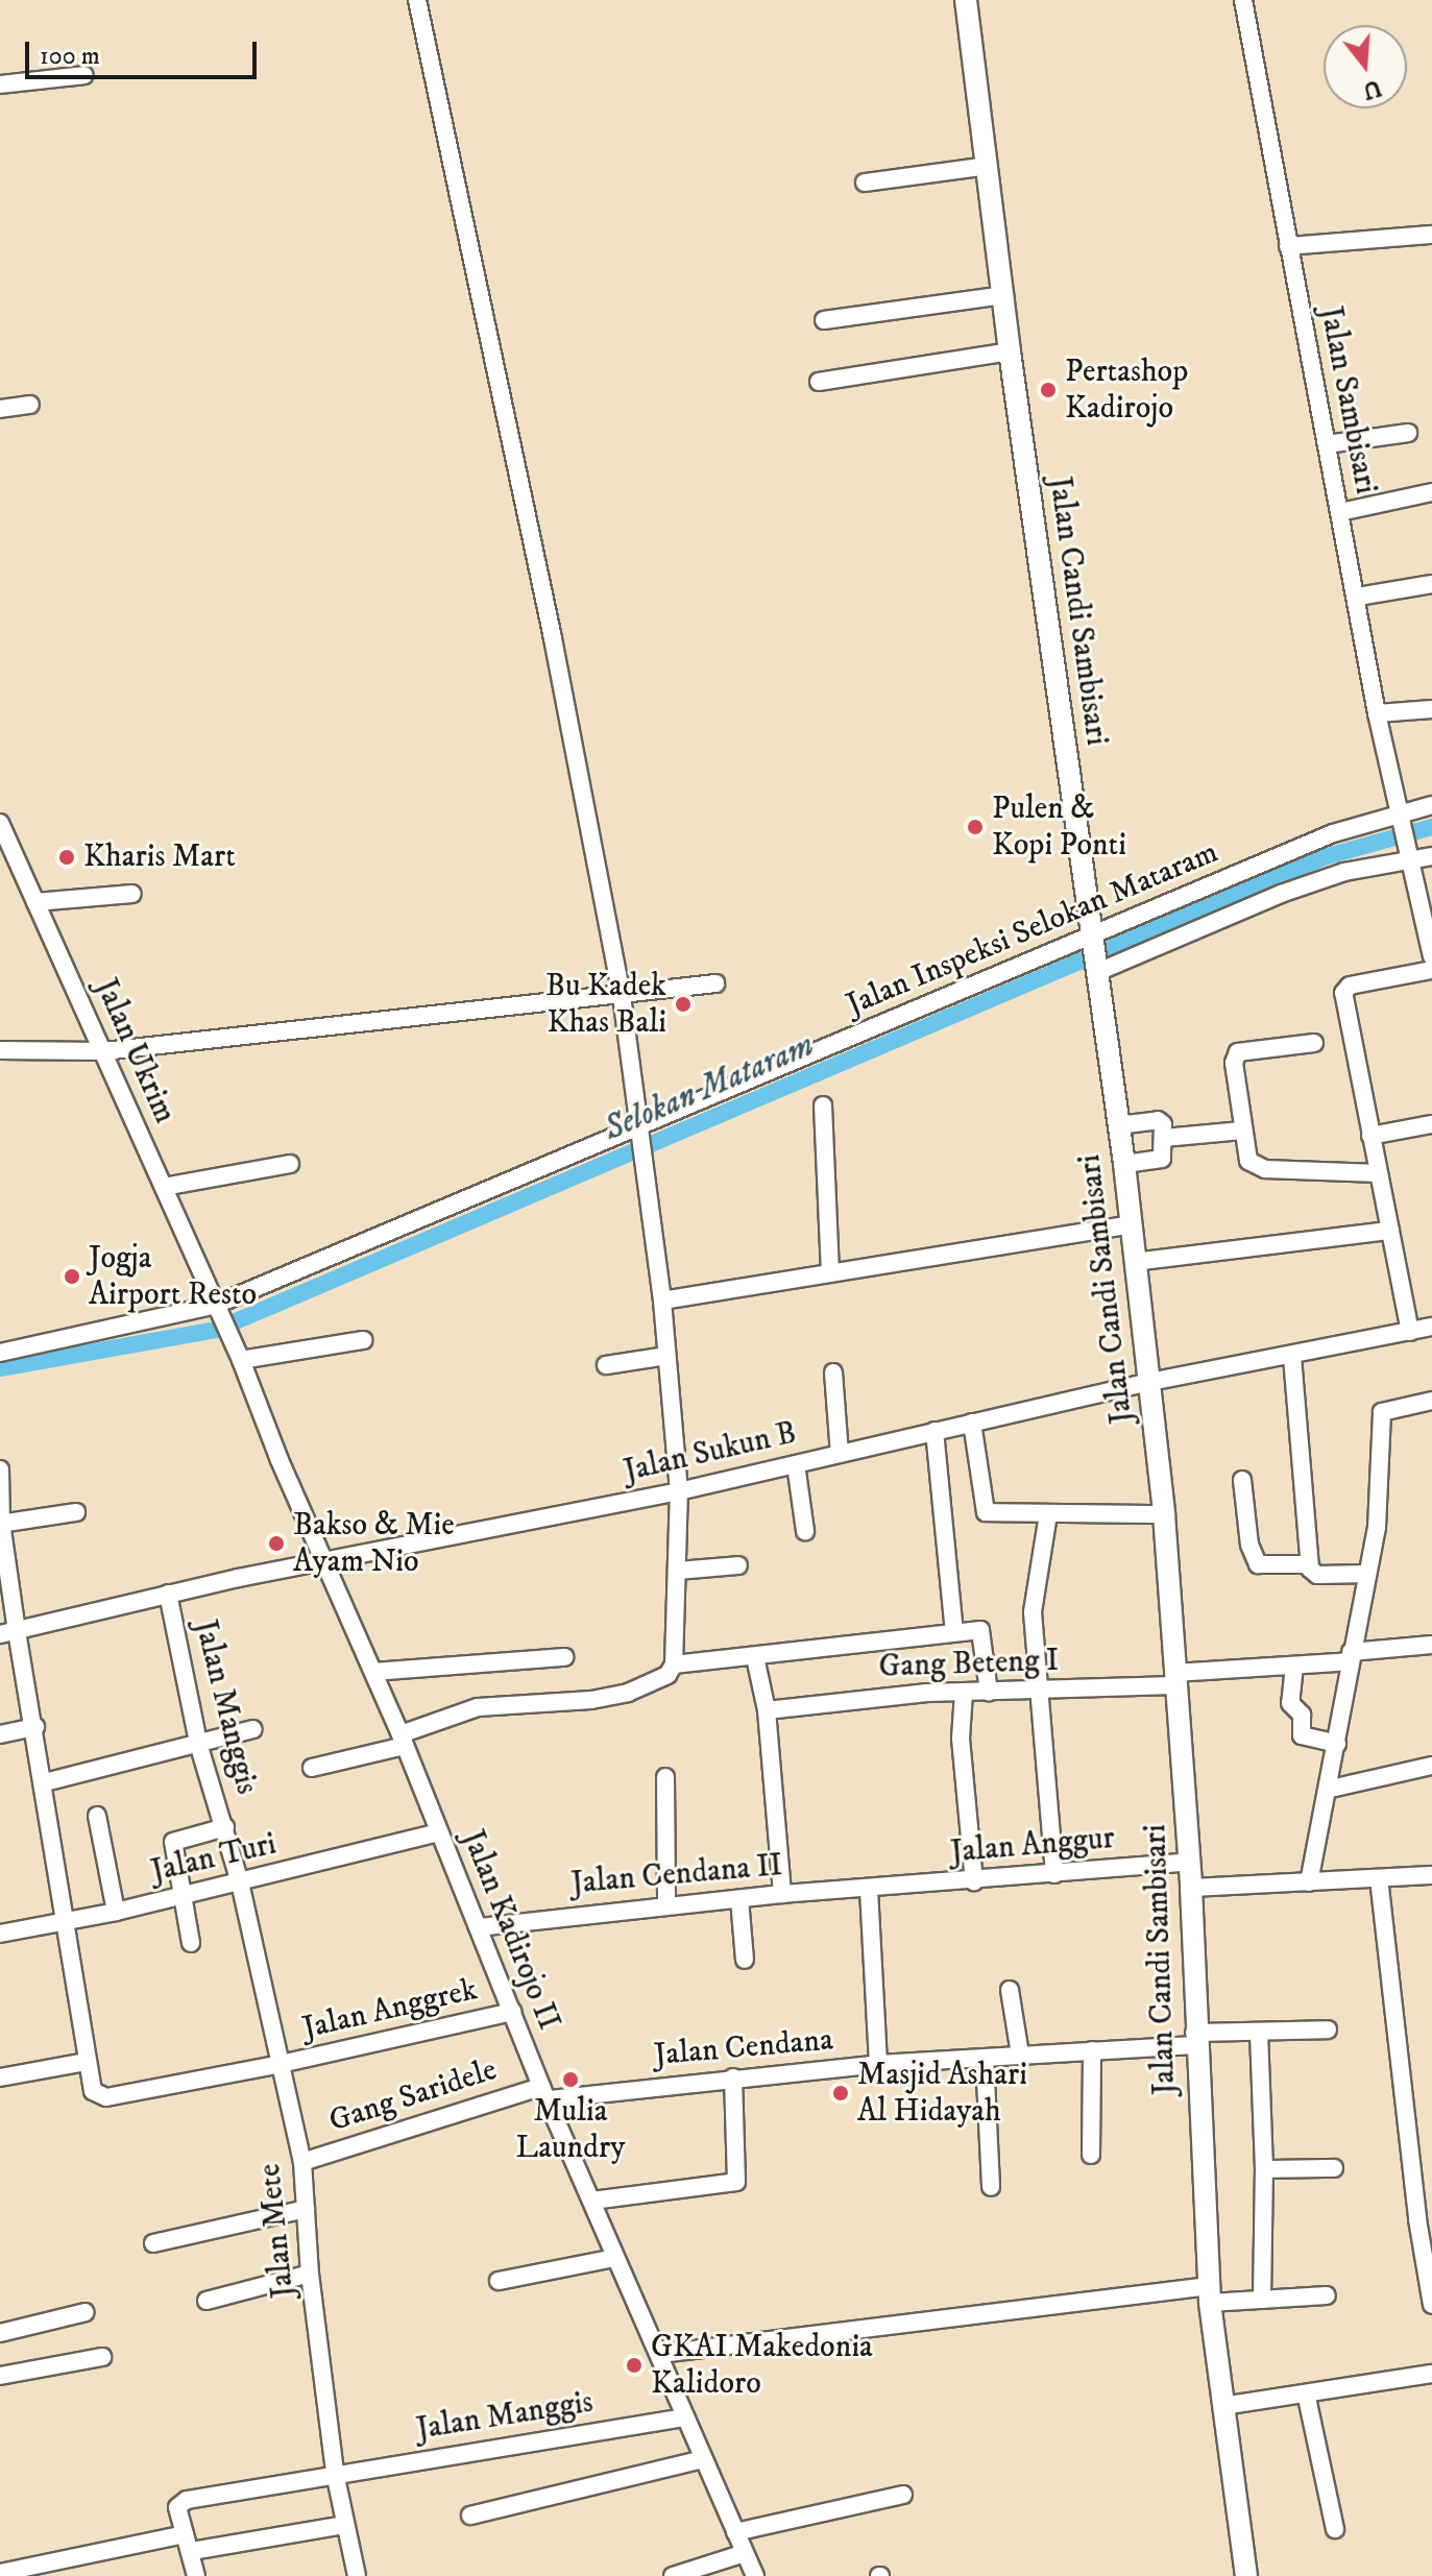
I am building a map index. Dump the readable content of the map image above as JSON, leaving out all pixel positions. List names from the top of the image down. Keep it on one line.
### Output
{"streets":{"street":["Jalan Sambisari","Jalan Candi Sambisari","Jalan Inspeksi Selokan Mataram","Jalan Ukrim","Jalan Sukun B","Gang Beteng I","Jalan Manggis","Jalan Anggur","Jalan Turi","Jalan Cendana II","Jalan Kadirojo II","Jalan Anggrek","Jalan Cendana","Gang Saridele","Jalan Mete"]},"crossings":[["Jalan Sambisari","Jalan Inspeksi Selokan Mataram"],["Jalan Candi Sambisari","Jalan Inspeksi Selokan Mataram"],["Jalan Candi Sambisari","Jalan Sukun B"],["Jalan Candi Sambisari","Gang Beteng I"],["Jalan Candi Sambisari","Jalan Anggur"],["Jalan Candi Sambisari","Jalan Cendana"],["Jalan Inspeksi Selokan Mataram","Jalan Ukrim"],["Jalan Inspeksi Selokan Mataram","Jalan Kadirojo II"],["Jalan Ukrim","Jalan Kadirojo II"],["Jalan Sukun B","Jalan Manggis"],["Jalan Sukun B","Jalan Kadirojo II"],["Jalan Manggis","Jalan Turi"],["Jalan Manggis","Jalan Kadirojo II"],["Jalan Manggis","Jalan Mete"],["Jalan Anggur","Jalan Cendana II"],["Jalan Turi","Jalan Kadirojo II"],["Jalan Turi","Jalan Mete"],["Jalan Cendana II","Jalan Kadirojo II"],["Jalan Kadirojo II","Jalan Anggrek"],["Jalan Kadirojo II","Jalan Cendana"],["Jalan Kadirojo II","Gang Saridele"],["Jalan Anggrek","Jalan Mete"],["Jalan Cendana","Gang Saridele"],["Gang Saridele","Jalan Mete"]],"water":["Selokan Mataram"],"places":["Pertashop Kadirojo","Pulen & Kopi Ponti","Kharis Mart","Bu Kadek Khas Bali","Jogja Airport Resto","Bakso & Mie Ayam Nio","Mulia Laundry","Masjid Ashari Al Hidayah","GKAI Makedonia Kalidoro"],"scale_bar":"100 m","north":"bottom"}
